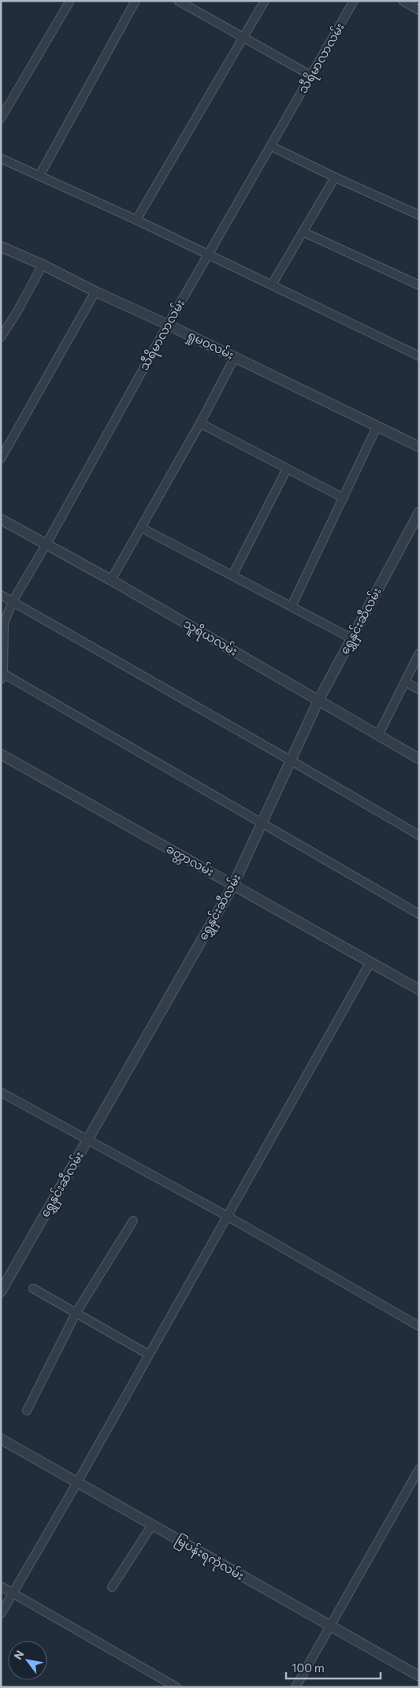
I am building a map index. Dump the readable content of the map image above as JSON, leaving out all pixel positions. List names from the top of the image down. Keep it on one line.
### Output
{"streets":{"street":["သီရိမာလာလမ်း","ရှုမဝလမ်း","ရွှေနှင်းဆီလမ်း","သူရိယလမ်း","ခတ္တာလမ်း","မြပန်းရကုံလမ်း"]},"crossings":[["သီရိမာလာလမ်း","ရှုမဝလမ်း"],["သီရိမာလာလမ်း","သူရိယလမ်း"],["ရွှေနှင်းဆီလမ်း","သူရိယလမ်း"],["ရွှေနှင်းဆီလမ်း","ခတ္တာလမ်း"]],"scale_bar":"100 m","north":"top left"}
